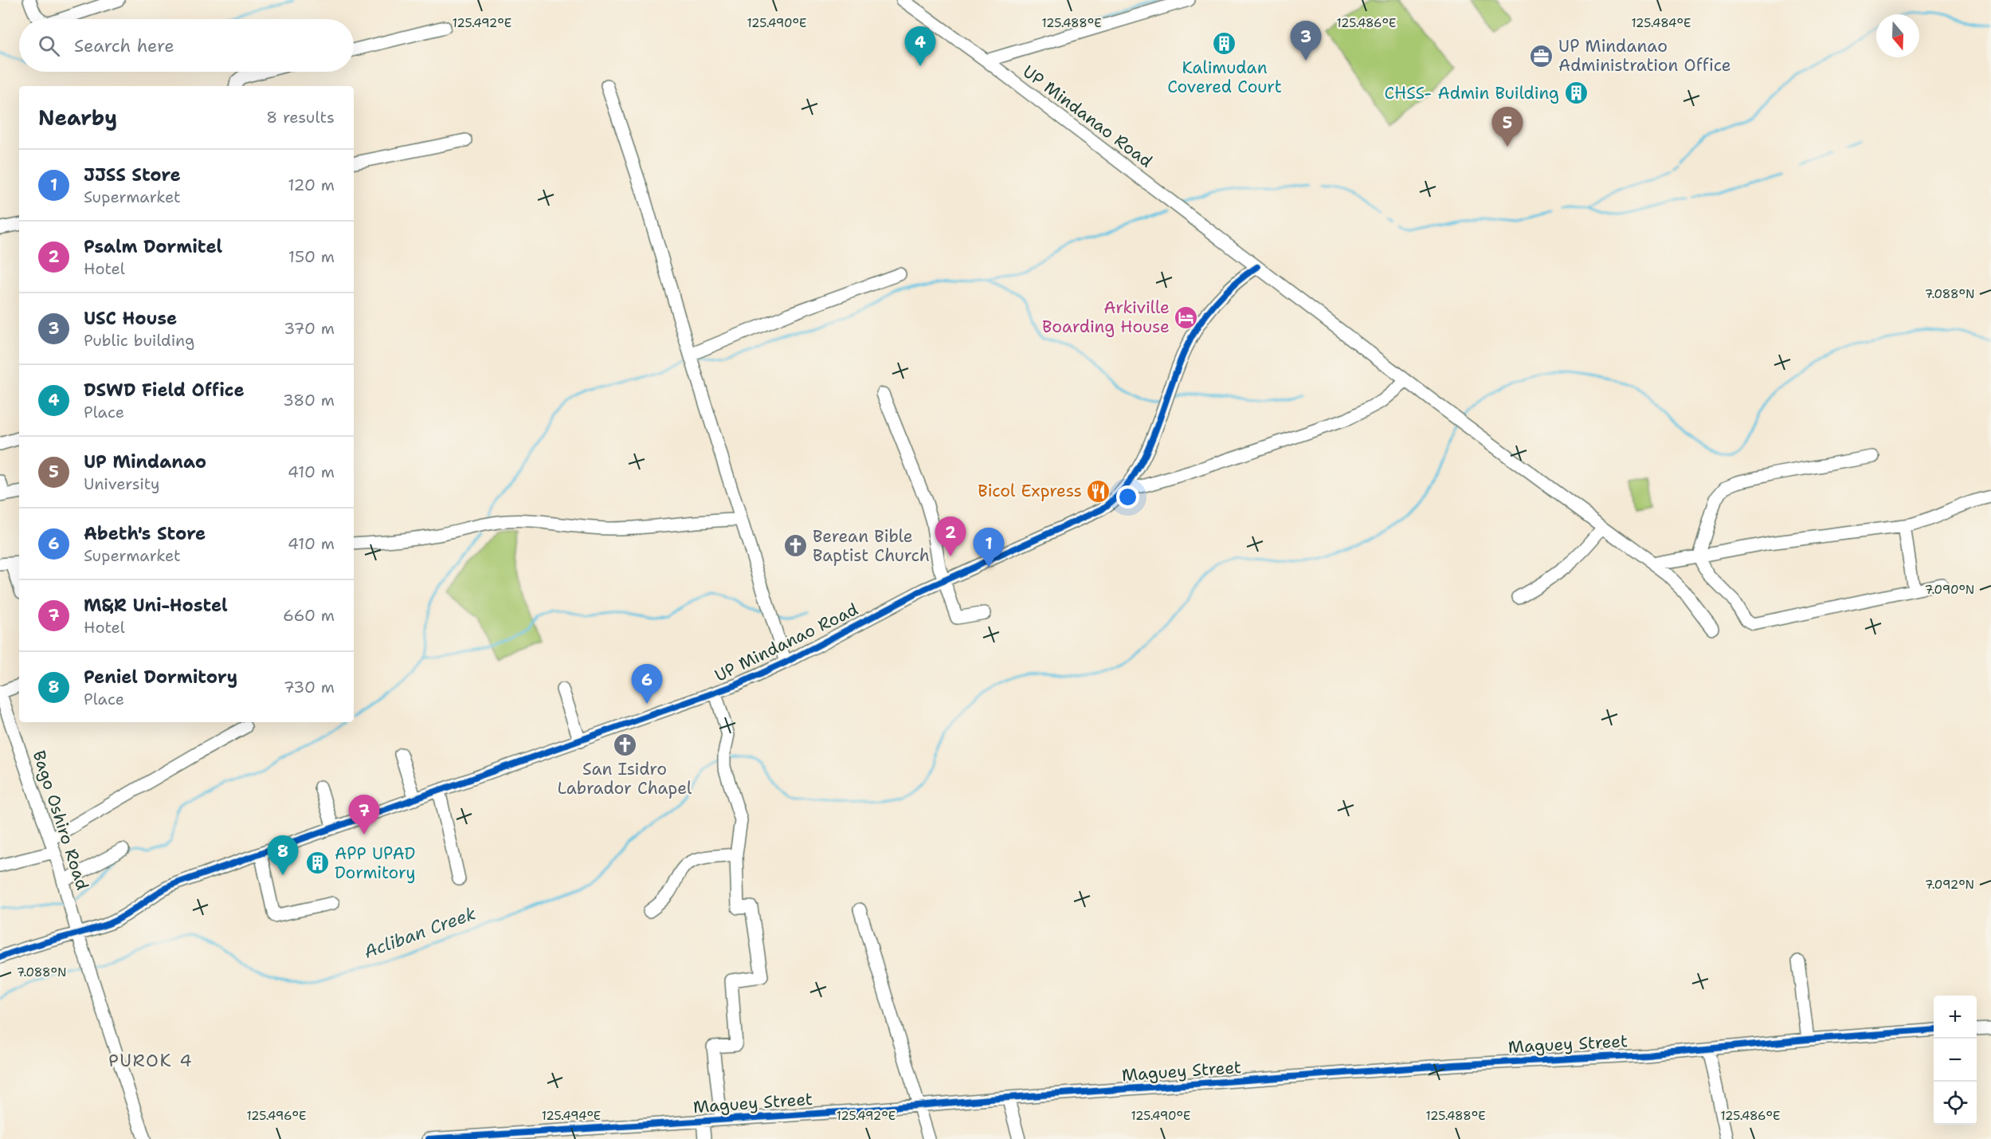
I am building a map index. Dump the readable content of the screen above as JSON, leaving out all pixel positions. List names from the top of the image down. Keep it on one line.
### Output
{"streets":{"street":["UP Mindanao Road","Bago Oshiro Road","Maguey Street"]},"crossings":[["UP Mindanao Road","Bago Oshiro Road"]],"districts":["PUROK 4"],"water":["Acliban Creek"],"places":{"building":["Kalimudan Covered Court","CHSS- Admin Building","APP UPAD Dormitory"],"office":["UP Mindanao Administration Office"],"hotel":["Arkiville Boarding House"],"restaurant":["Bicol Express"],"church":["Berean Bible Baptist Church","San Isidro Labrador Chapel"]},"north":"bottom","page":{"search":"Search here","pins":["3","4","5","2","1","6","7","8"],"heading":["Nearby","8 results"],"list":[{"mark":"1","name":"JJSS Store","note":"Supermarket","value":"120 m"},{"mark":"2","name":"Psalm Dormitel","note":"Hotel","value":"150 m"},{"mark":"3","name":"USC House","note":"Public building","value":"370 m"},{"mark":"4","name":"DSWD Field Office","note":"Place","value":"380 m"},{"mark":"5","name":"UP Mindanao","note":"University","value":"410 m"},{"mark":"6","name":"Abeth's Store","note":"Supermarket","value":"410 m"},{"mark":"7","name":"M&R Uni-Hostel","note":"Hotel","value":"660 m"},{"mark":"8","name":"Peniel Dormitory","note":"Place","value":"730 m"}],"map_buttons":["+","−"]},"coordinates":["125.492°E","125.490°E","125.488°E","125.486°E","125.484°E","7.088°N","7.090°N","7.092°N","125.496°E","125.494°E"]}
